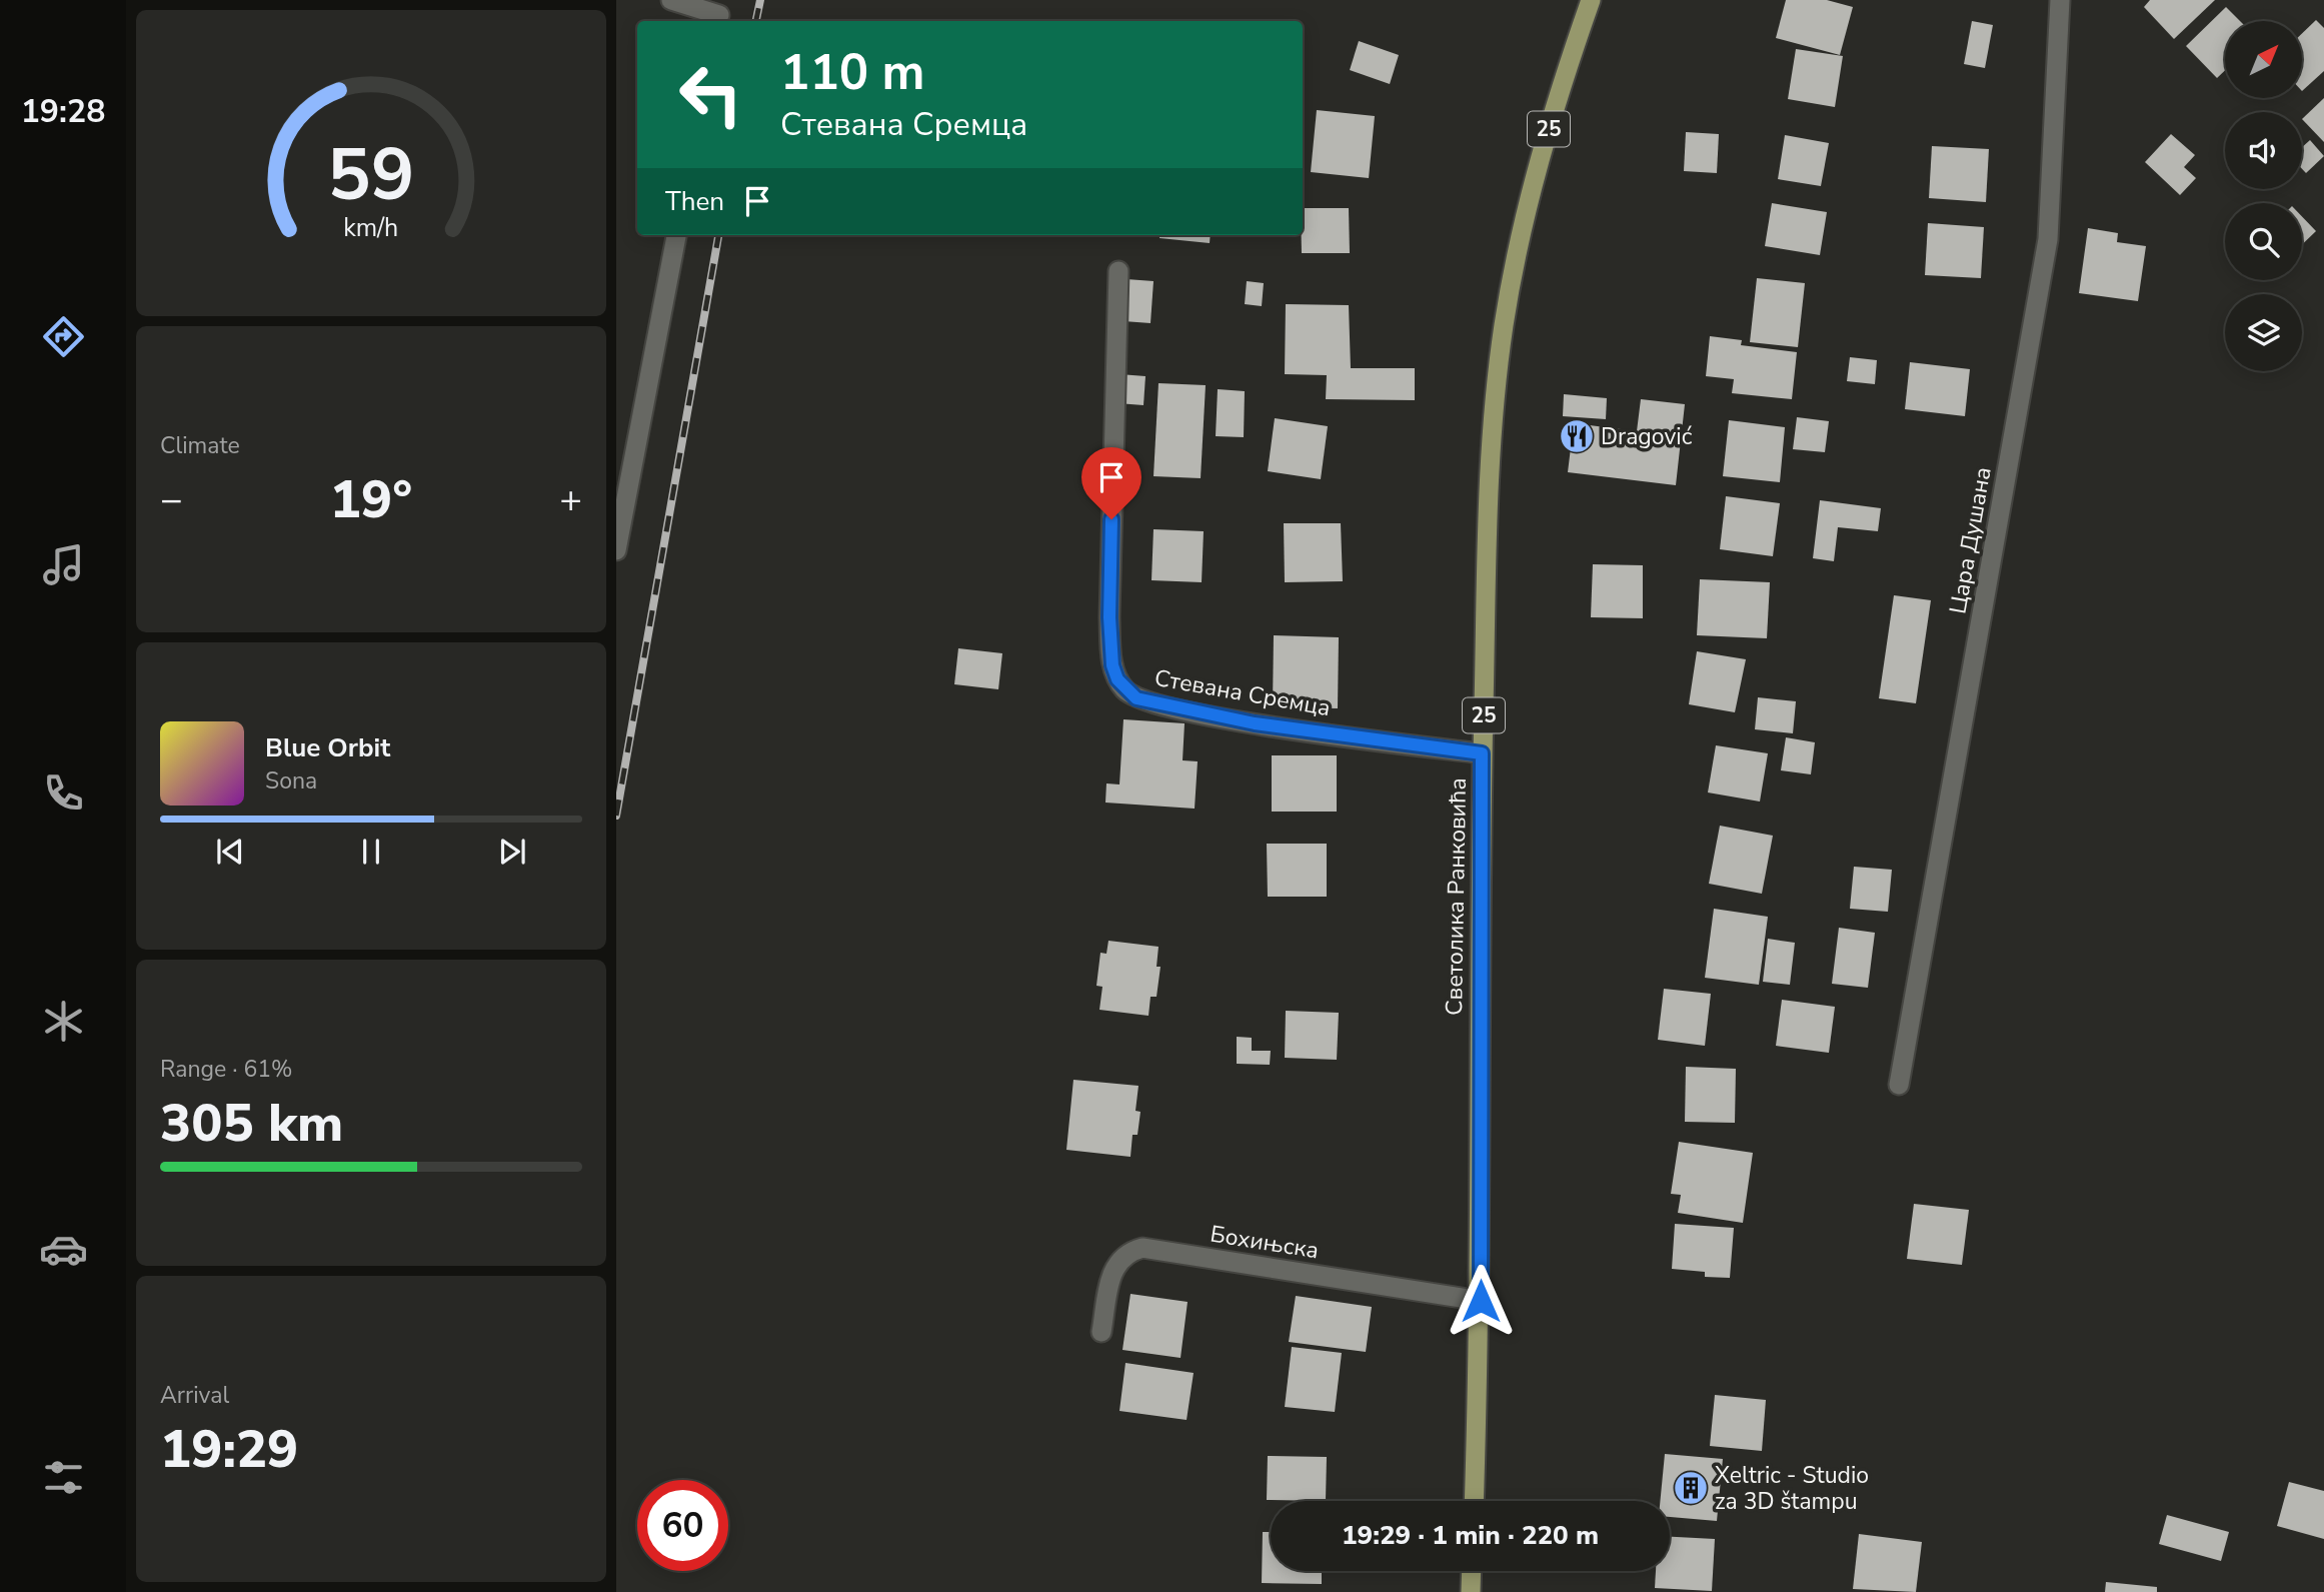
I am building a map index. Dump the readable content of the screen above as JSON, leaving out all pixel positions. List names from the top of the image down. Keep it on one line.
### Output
{"streets":{"main road":["25","Светолика Ранковића"],"street":["Цара Душана","Стевана Сремца","Бохињска"]},"crossings":[["Стевана Сремца","Светолика Ранковића"],["Светолика Ранковића","Бохињска"]],"places":{"restaurant":["Dragović"],"building":["Xeltric - Studio za 3D štampu"]},"north":"top right","page":{"tabs":"19:28","turn":["110 m","Стевана Сремца"],"then":"Then","tile":["Climate",["Range · 61%","305 km"],["Arrival","19:29"]],"heat":["−","19°","+"],"song":["Blue Orbit","Sona"],"limit":"60","trip":"19:29 · 1 min · 220 m","gauge":["59","km/h"]}}
